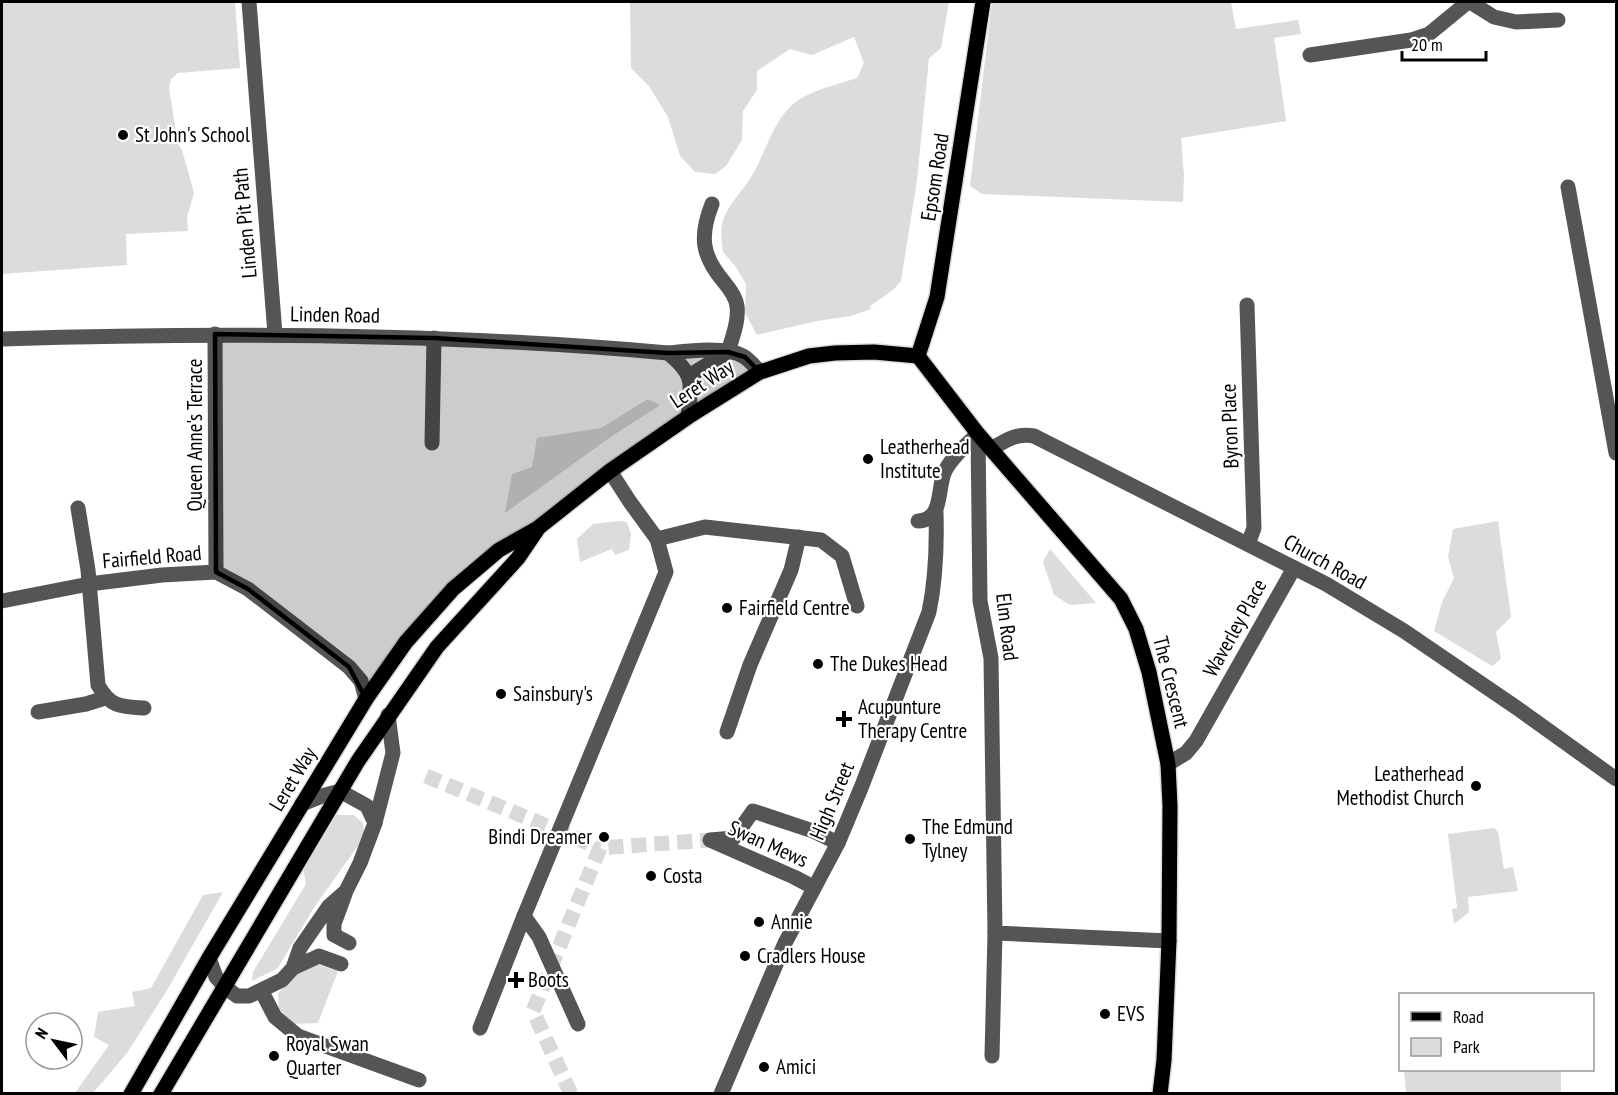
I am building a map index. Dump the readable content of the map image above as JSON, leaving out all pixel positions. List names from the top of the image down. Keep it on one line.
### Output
{"streets":{"main road":["Epsom Road","Leret Way","The Crescent"],"street":["Linden Pit Path","Linden Road","Byron Place","Queen Anne's Terrace","Fairfield Road","Church Road","Elm Road","Waverley Place","High Street","Swan Mews"]},"crossings":[["Epsom Road","Leret Way"],["Epsom Road","The Crescent"],["Linden Pit Path","Linden Road"],["Linden Road","Leret Way"],["Linden Road","Queen Anne's Terrace"],["Leret Way","Fairfield Road"],["Leret Way","The Crescent"],["Byron Place","Church Road"],["Queen Anne's Terrace","Fairfield Road"],["Church Road","Waverley Place"],["Church Road","The Crescent"],["Elm Road","The Crescent"],["Elm Road","High Street"],["Waverley Place","The Crescent"],["The Crescent","High Street"],["High Street","Swan Mews"]],"places":{"other":["St John's School","Leatherhead Institute","Fairfield Centre","The Dukes Head","Sainsbury's","Leatherhead Methodist Church","Bindi Dreamer","The Edmund Tylney","Costa","Annie","Cradlers House","EVS","Royal Swan Quarter","Amici"],"health":["Acupunture Therapy Centre","Boots"]},"legend":["Road","Park"],"scale_bar":"20 m","north":"top left"}
